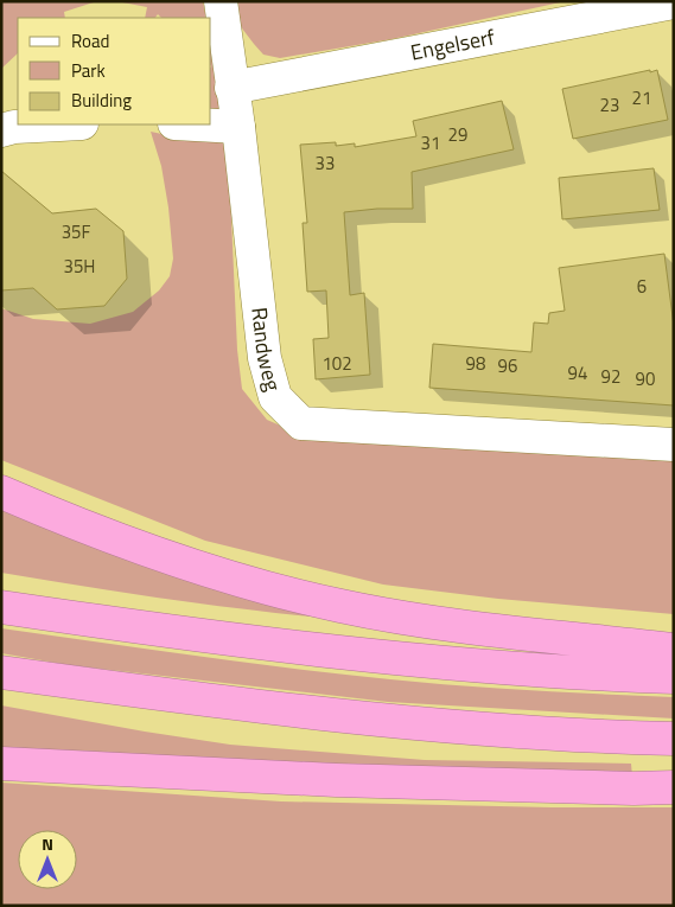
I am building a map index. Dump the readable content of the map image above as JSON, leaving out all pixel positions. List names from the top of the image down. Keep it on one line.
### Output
{"streets":{"street":["Engelserf","Randweg"]},"crossings":[["Engelserf","Randweg"]],"house_numbers":["21","23","29","31","33","35F","35H","6","102","98","96","94","92","90"],"legend":["Road","Park","Building"],"north":"top"}
